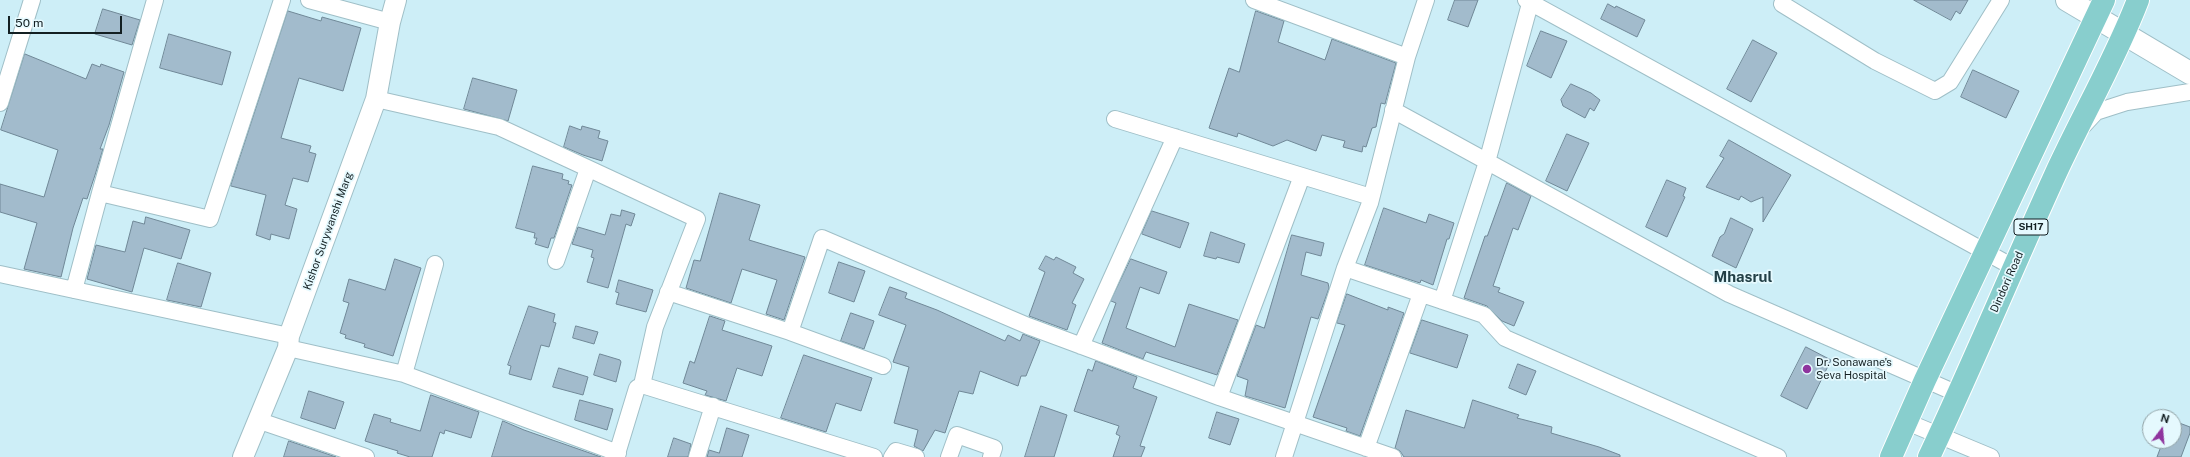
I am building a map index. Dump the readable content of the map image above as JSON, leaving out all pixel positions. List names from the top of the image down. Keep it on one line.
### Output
{"streets":{"main road":["SH17","Dindori Road"],"street":["Kishor Surywanshi Marg"]},"districts":["Mhasrul"],"places":["Dr. Sonawane's Seva Hospital"],"scale_bar":"50 m","north":"top"}
